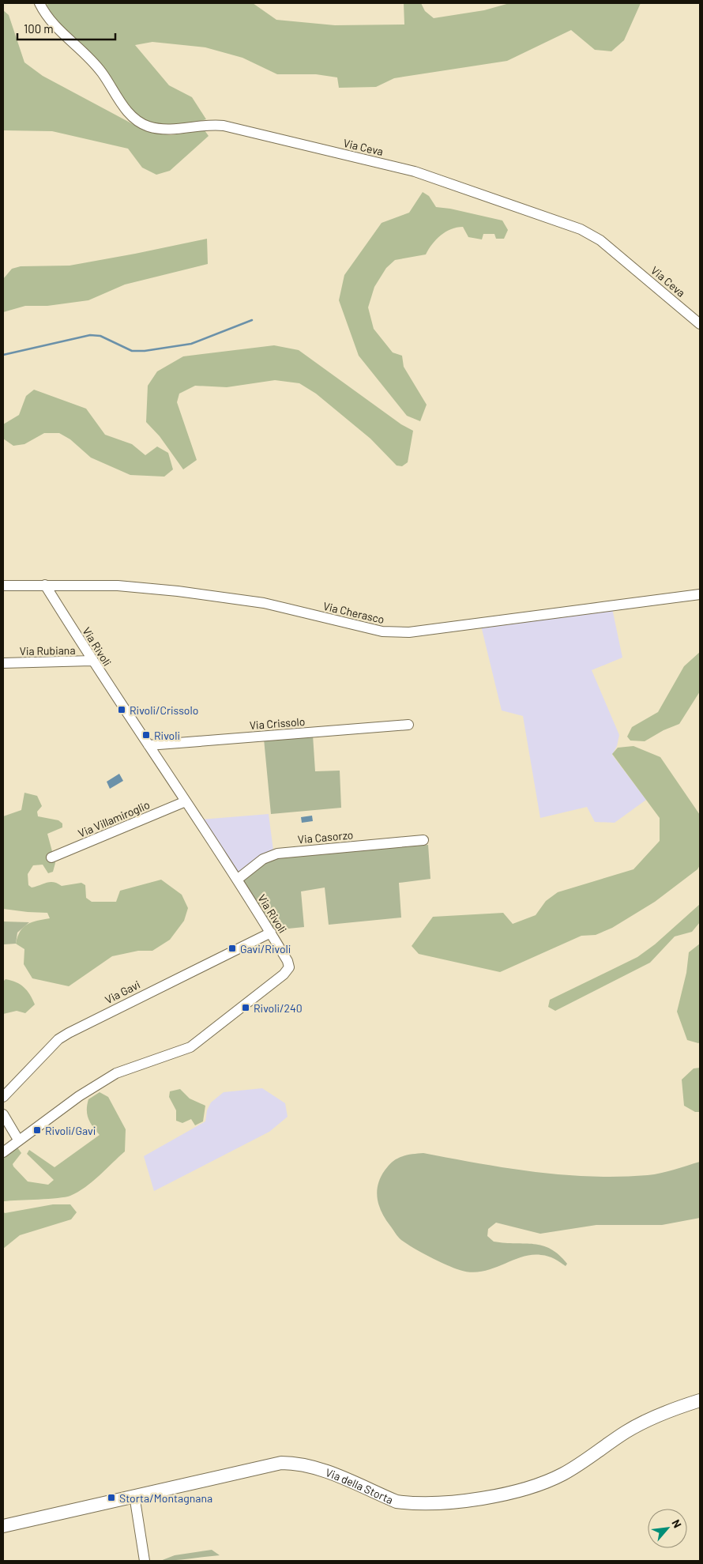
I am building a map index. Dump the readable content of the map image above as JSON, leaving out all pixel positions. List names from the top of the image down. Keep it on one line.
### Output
{"streets":{"main road":["Via della Storta"],"street":["Via Ceva","Via Cherasco","Via Rivoli","Via Rubiana","Via Crissolo","Via Villamiroglio","Via Casorzo","Via Gavi"]},"crossings":[["Via Cherasco","Via Rivoli"],["Via Rivoli","Via Rubiana"],["Via Rivoli","Via Crissolo"],["Via Rivoli","Via Villamiroglio"],["Via Rivoli","Via Casorzo"],["Via Rivoli","Via Gavi"]],"places":{"transit":["Rivoli/Crissolo","Rivoli","Gavi/Rivoli","Rivoli/240","Rivoli/Gavi","Storta/Montagnana"]},"scale_bar":"100 m","north":"top right"}
